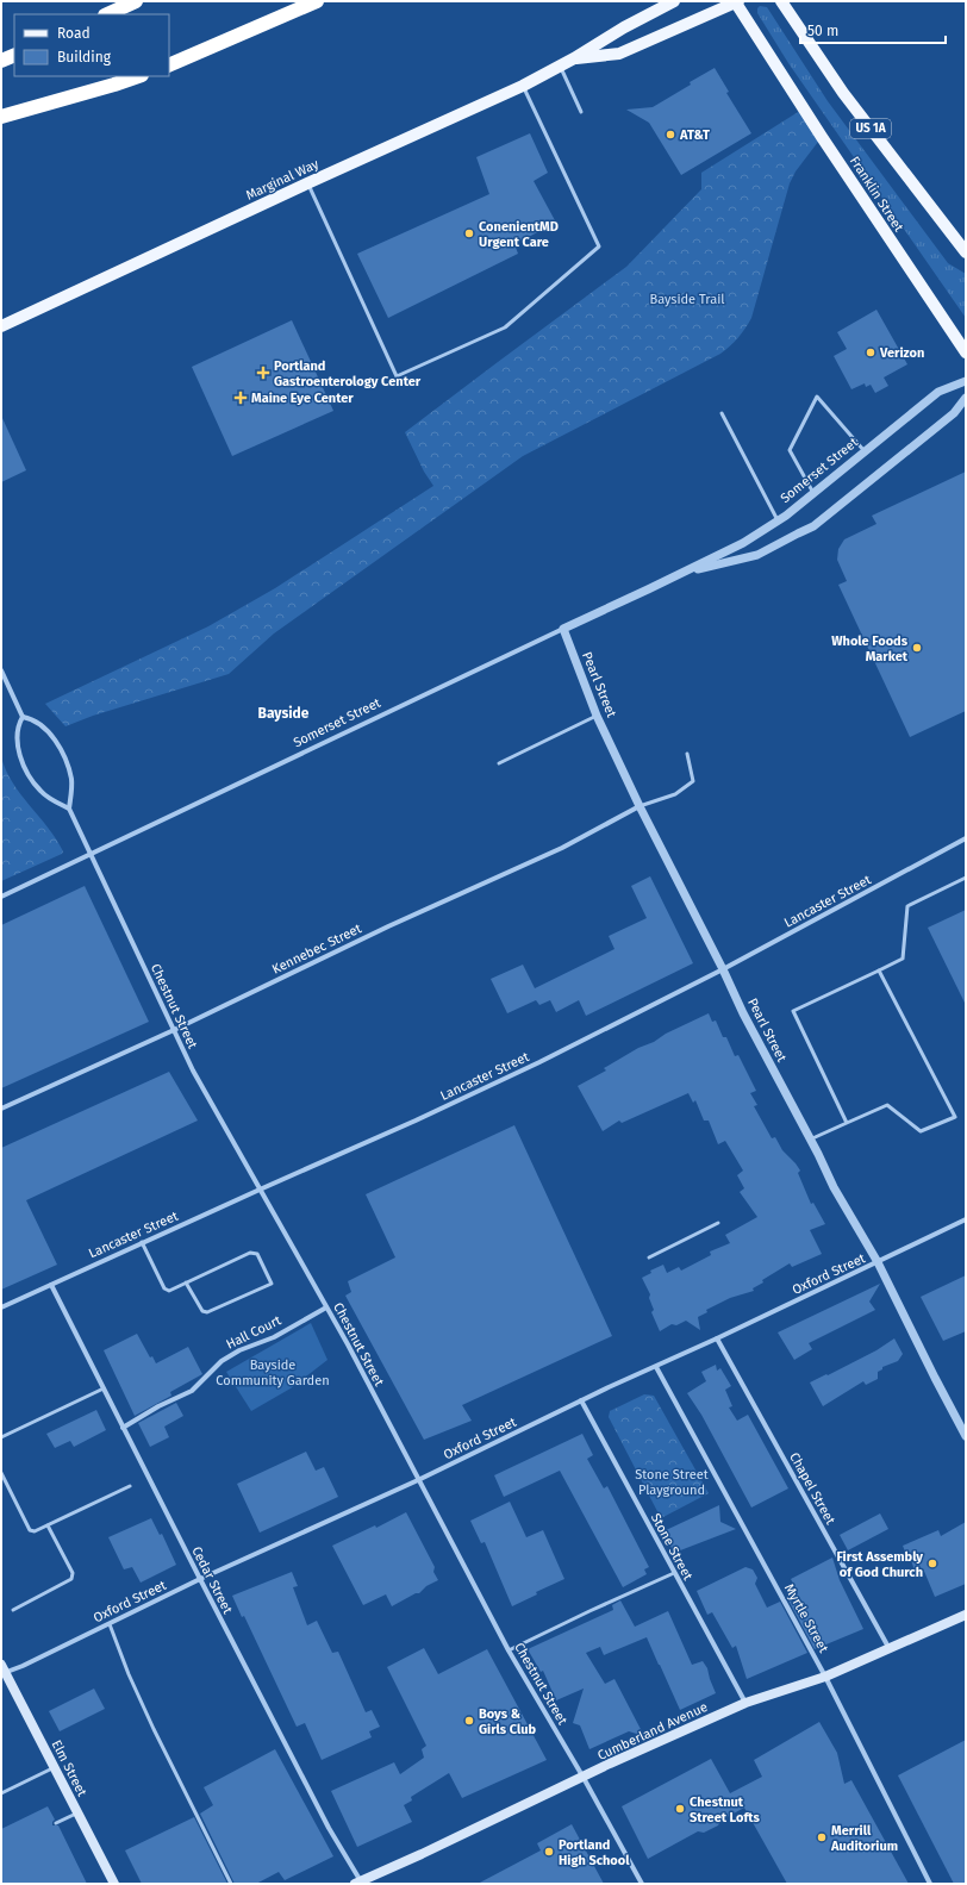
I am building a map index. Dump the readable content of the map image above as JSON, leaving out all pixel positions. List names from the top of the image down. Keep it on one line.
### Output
{"streets":{"main road":["US 1A","Marginal Way","Franklin Street","Cumberland Avenue","Elm Street"],"street":["Somerset Street","Pearl Street","Lancaster Street","Kennebec Street","Chestnut Street","Oxford Street","Hall Court","Chapel Street","Stone Street","Cedar Street","Myrtle Street"]},"crossings":[["Marginal Way","Franklin Street"],["Somerset Street","Pearl Street"],["Somerset Street","Chestnut Street"],["Pearl Street","Lancaster Street"],["Pearl Street","Kennebec Street"],["Pearl Street","Oxford Street"],["Lancaster Street","Chestnut Street"],["Lancaster Street","Cedar Street"],["Kennebec Street","Chestnut Street"],["Chestnut Street","Oxford Street"],["Chestnut Street","Hall Court"],["Chestnut Street","Cumberland Avenue"],["Oxford Street","Chapel Street"],["Oxford Street","Stone Street"],["Oxford Street","Cedar Street"],["Oxford Street","Myrtle Street"],["Oxford Street","Elm Street"],["Hall Court","Cedar Street"],["Chapel Street","Cumberland Avenue"],["Stone Street","Cumberland Avenue"],["Cedar Street","Cumberland Avenue"],["Myrtle Street","Cumberland Avenue"]],"districts":["Bayside"],"parks":["Bayside Trail","Bayside Community Garden","Stone Street Playground"],"places":{"other":["AT&T","ConenientMD Urgent Care","Verizon","Whole Foods Market","First Assembly of God Church","Boys & Girls Club","Chestnut Street Lofts","Merrill Auditorium","Portland High School"],"health":["Portland Gastroenterology Center","Maine Eye Center"]},"legend":["Road","Building"],"scale_bar":"50 m"}
